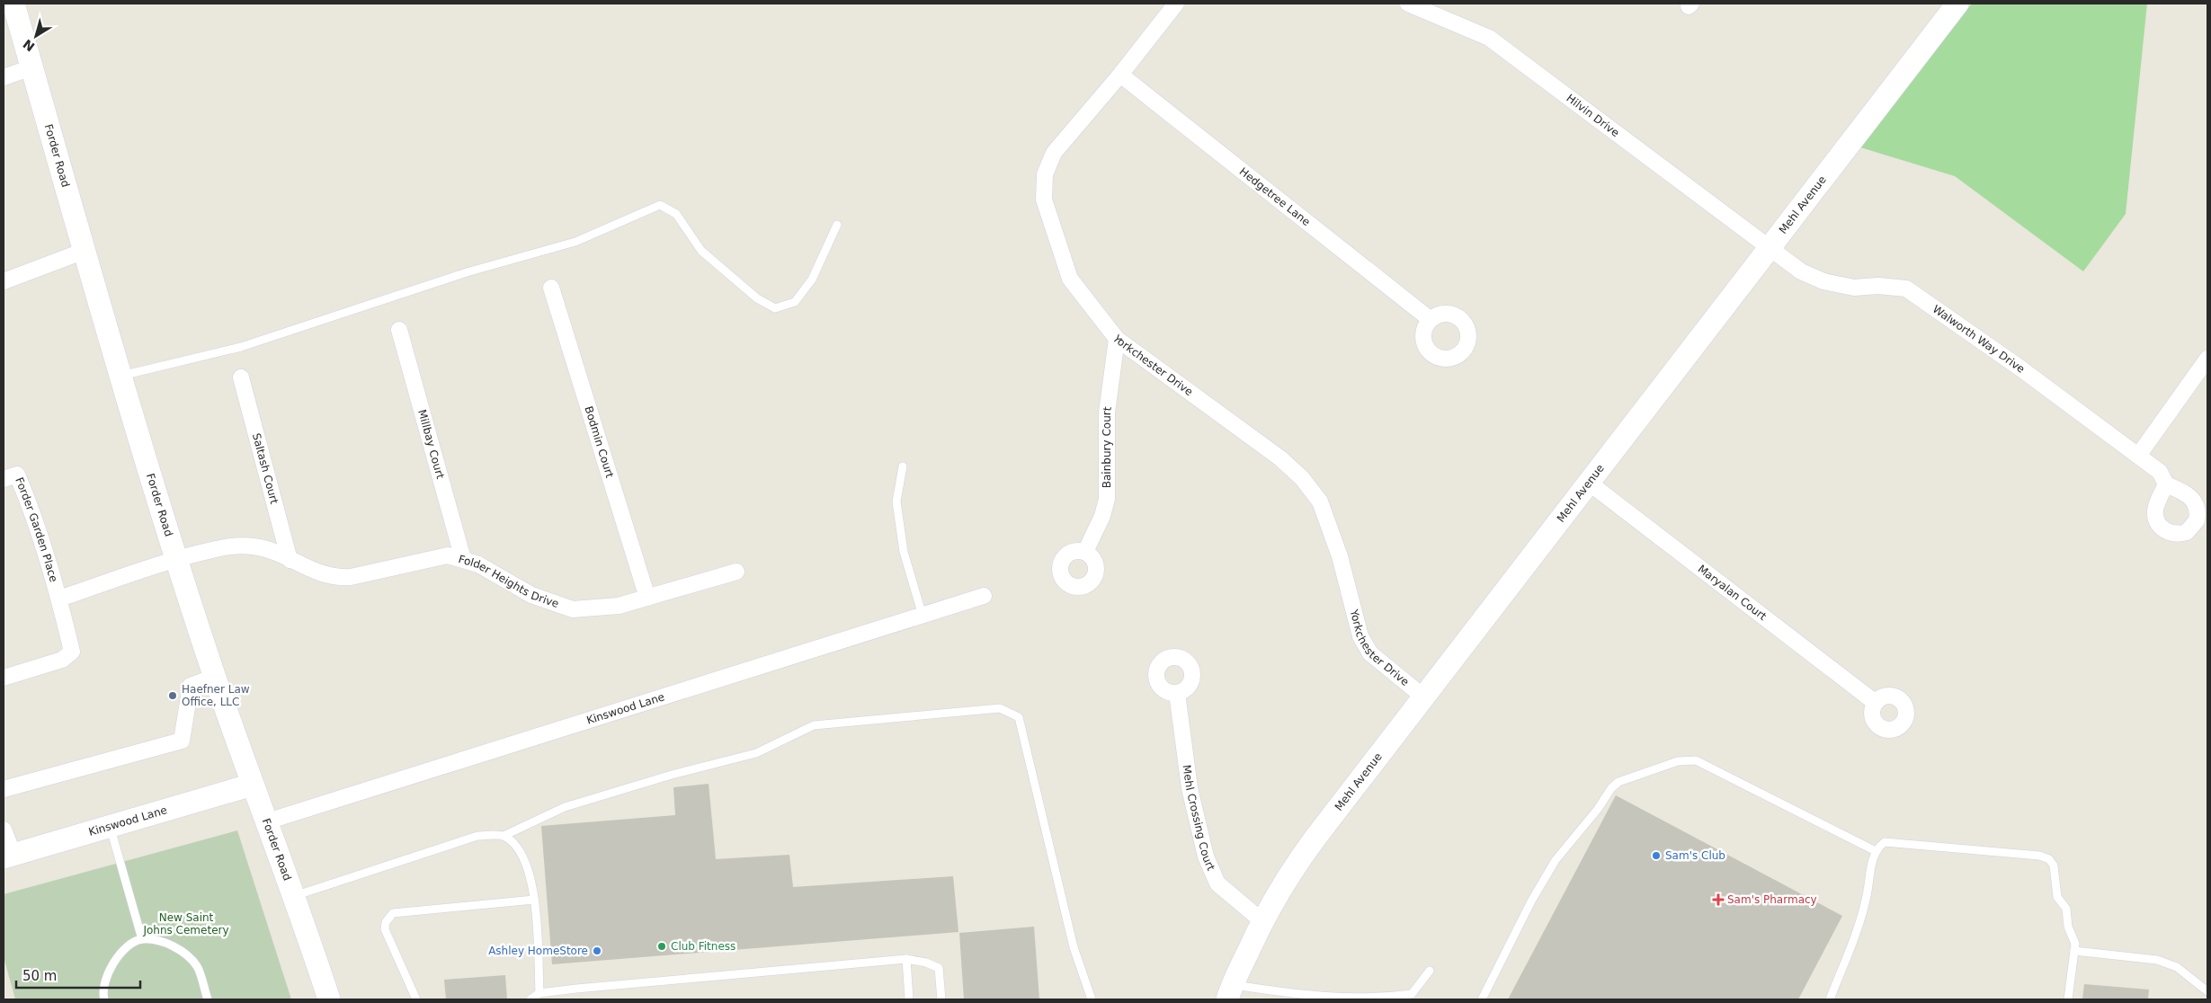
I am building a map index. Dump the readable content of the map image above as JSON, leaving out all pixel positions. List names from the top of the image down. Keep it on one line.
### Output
{"streets":{"street":["Hilvin Drive","Forder Road","Hedgetree Lane","Mehl Avenue","Walworth Way Drive","Yorkchester Drive","Bodmin Court","Millbay Court","Bainbury Court","Saltash Court","Forder Garden Place","Folder Heights Drive","Maryalan Court","Kinswood Lane","Mehl Crossing Court"]},"crossings":[["Hilvin Drive","Mehl Avenue"],["Hilvin Drive","Walworth Way Drive"],["Forder Road","Forder Garden Place"],["Forder Road","Folder Heights Drive"],["Forder Road","Kinswood Lane"],["Hedgetree Lane","Yorkchester Drive"],["Mehl Avenue","Walworth Way Drive"],["Mehl Avenue","Yorkchester Drive"],["Mehl Avenue","Maryalan Court"],["Mehl Avenue","Mehl Crossing Court"],["Yorkchester Drive","Bainbury Court"],["Bodmin Court","Folder Heights Drive"],["Millbay Court","Folder Heights Drive"],["Saltash Court","Folder Heights Drive"],["Forder Garden Place","Folder Heights Drive"]],"parks":["New Saint Johns Cemetery"],"places":{"other":["Haefner Law Office, LLC","Sam's Club","Club Fitness","Ashley HomeStore"],"health":["Sam's Pharmacy"]},"scale_bar":"50 m","north":"bottom left"}
